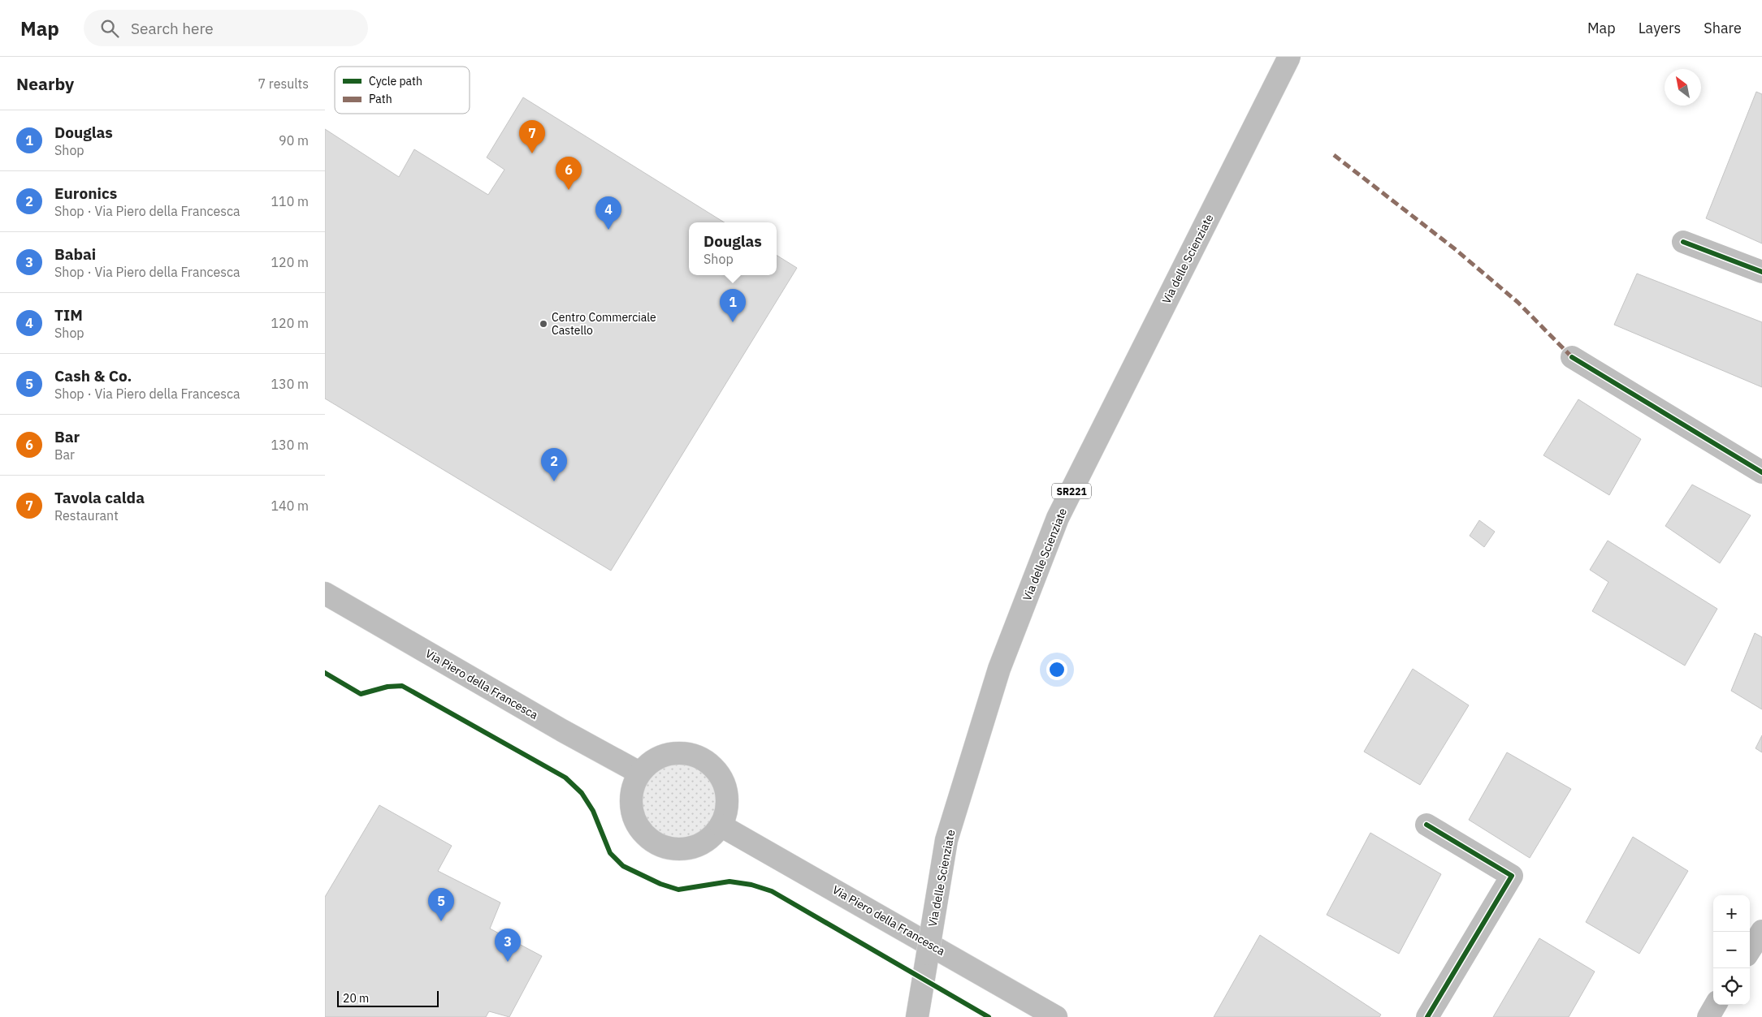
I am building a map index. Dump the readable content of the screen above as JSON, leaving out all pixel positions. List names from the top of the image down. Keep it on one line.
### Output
{"streets":{"main road":["Via delle Scienziate","SR221","Via Piero della Francesca"]},"places":["Centro Commerciale Castello"],"legend":["Cycle path","Path"],"scale_bar":"20 m","north":"top left","page":{"header":"Map","search":"Search here","nav":["Map","Layers","Share"],"heading":["Nearby","7 results"],"list":[{"mark":"1","name":"Douglas","note":"Shop","value":"90 m"},{"mark":"2","name":"Euronics","note":"Shop · Via Piero della Francesca","value":"110 m"},{"mark":"3","name":"Babai","note":"Shop · Via Piero della Francesca","value":"120 m"},{"mark":"4","name":"TIM","note":"Shop","value":"120 m"},{"mark":"5","name":"Cash & Co.","note":"Shop · Via Piero della Francesca","value":"130 m"},{"mark":"6","name":"Bar","note":"Bar","value":"130 m"},{"mark":"7","name":"Tavola calda","note":"Restaurant","value":"140 m"}],"pins":["7","6","4","1","2","5","3"],"popup":["Douglas","Shop"],"map_buttons":["+","−"],"scale":"20 m"}}
